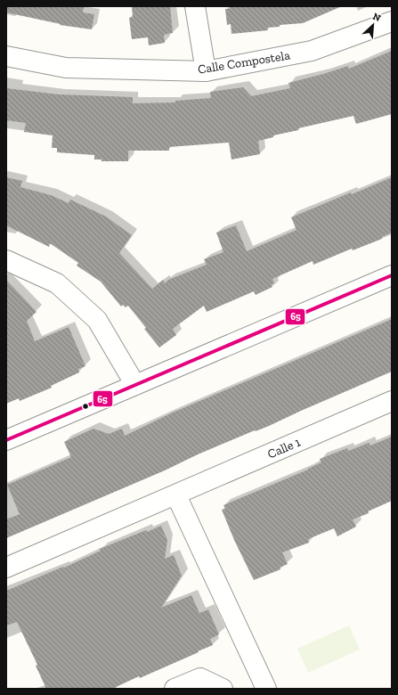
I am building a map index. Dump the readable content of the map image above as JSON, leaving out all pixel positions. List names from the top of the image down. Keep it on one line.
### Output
{"streets":{"street":["Calle Compostela","Calle 1"]},"lines":["transit line 65"],"north":"top right"}
